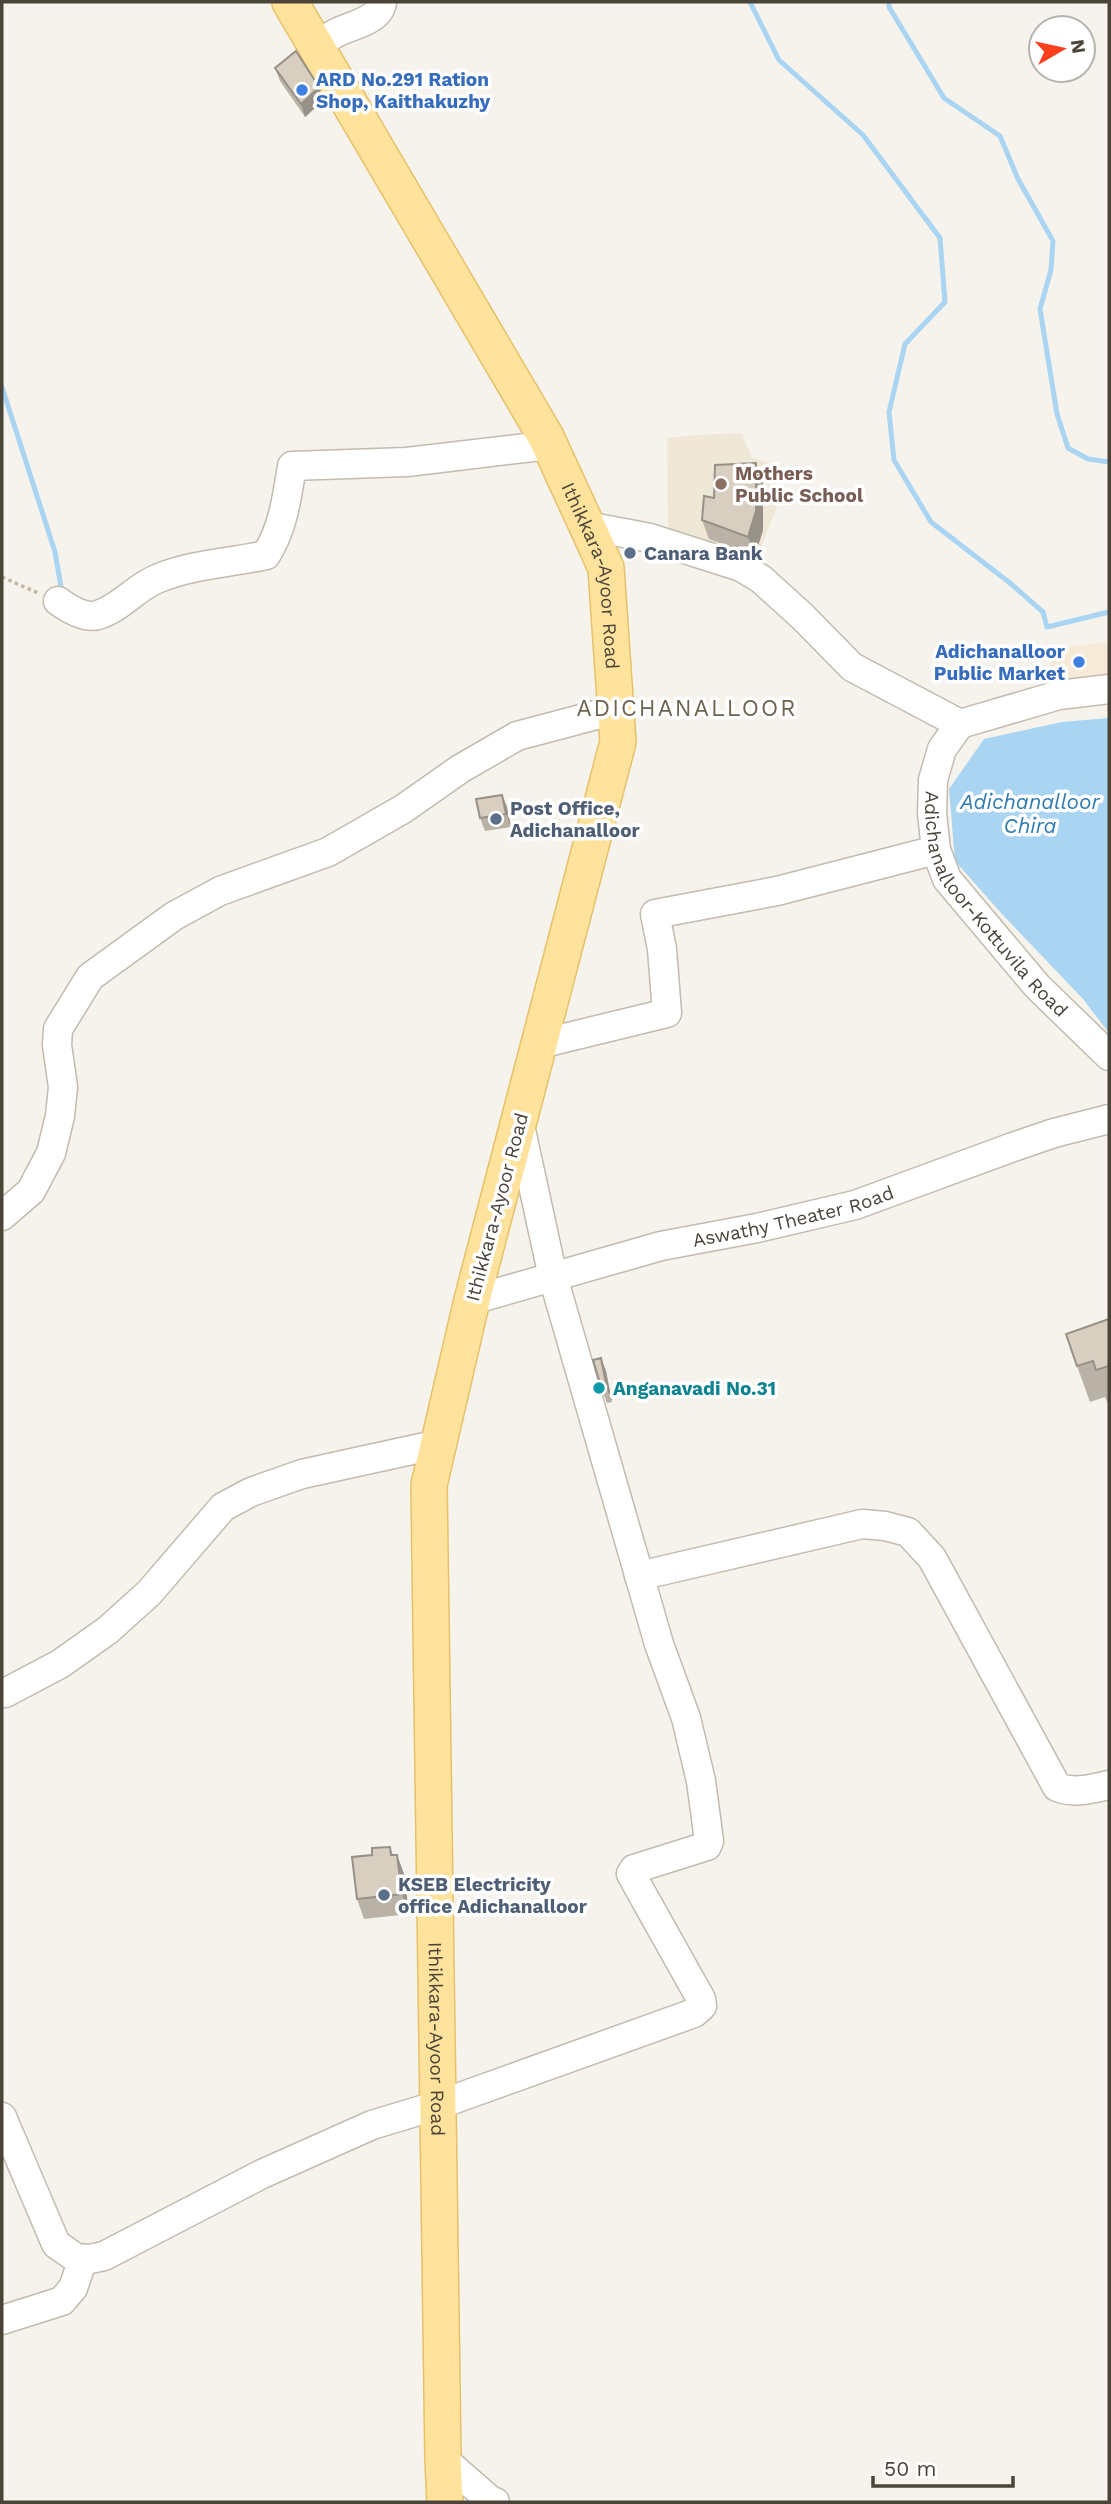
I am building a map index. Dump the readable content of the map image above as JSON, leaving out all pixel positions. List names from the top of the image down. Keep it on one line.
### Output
{"streets":{"main road":["Ithikkara-Ayoor Road"],"street":["Adichanalloor-Kottuvila Road","Aswathy Theater Road"]},"crossings":[["Ithikkara-Ayoor Road","Aswathy Theater Road"]],"districts":["ADICHANALLOOR"],"water":["Adichanalloor Chira"],"places":["ARD No.291 Ration Shop, Kaithakuzhy","Mothers Public School","Canara Bank","Adichanalloor Public Market","Post Office, Adichanalloor","Anganavadi No.31","KSEB Electricity office Adichanalloor"],"scale_bar":"50 m","north":"right"}
